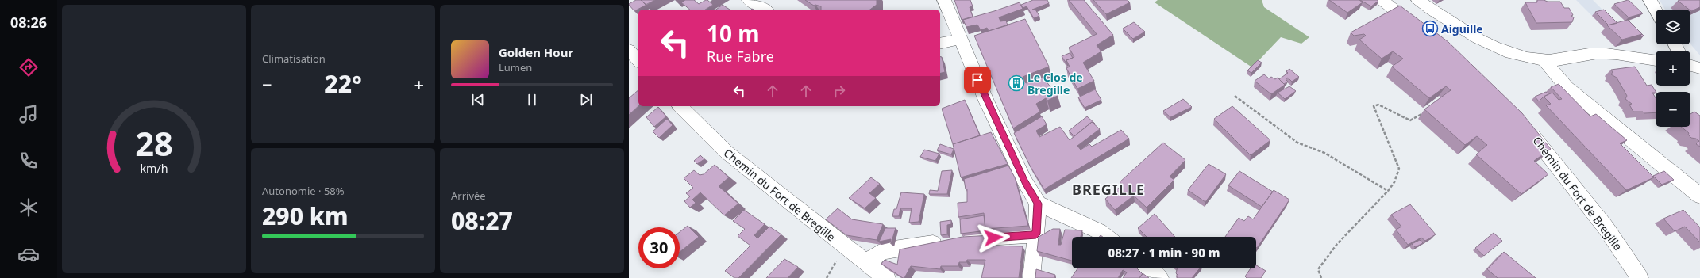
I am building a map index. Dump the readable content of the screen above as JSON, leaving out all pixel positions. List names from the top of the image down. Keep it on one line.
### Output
{"streets":{"street":["Chemin du Fort de Bregille"]},"districts":["BREGILLE"],"places":{"bus stop":["Aiguille"],"building":["Le Clos de Bregille"]},"page":{"tabs":"08:26","tile":["Climatisation",["Autonomie · 58%","290 km"],["Arrivée","08:27"]],"map_buttons":["+","−"],"turn":["10 m","Rue Fabre"],"song":["Golden Hour","Lumen"],"heat":["−","22°","+"],"limit":"30","trip":"08:27 · 1 min · 90 m","gauge":["28","km/h"]}}
